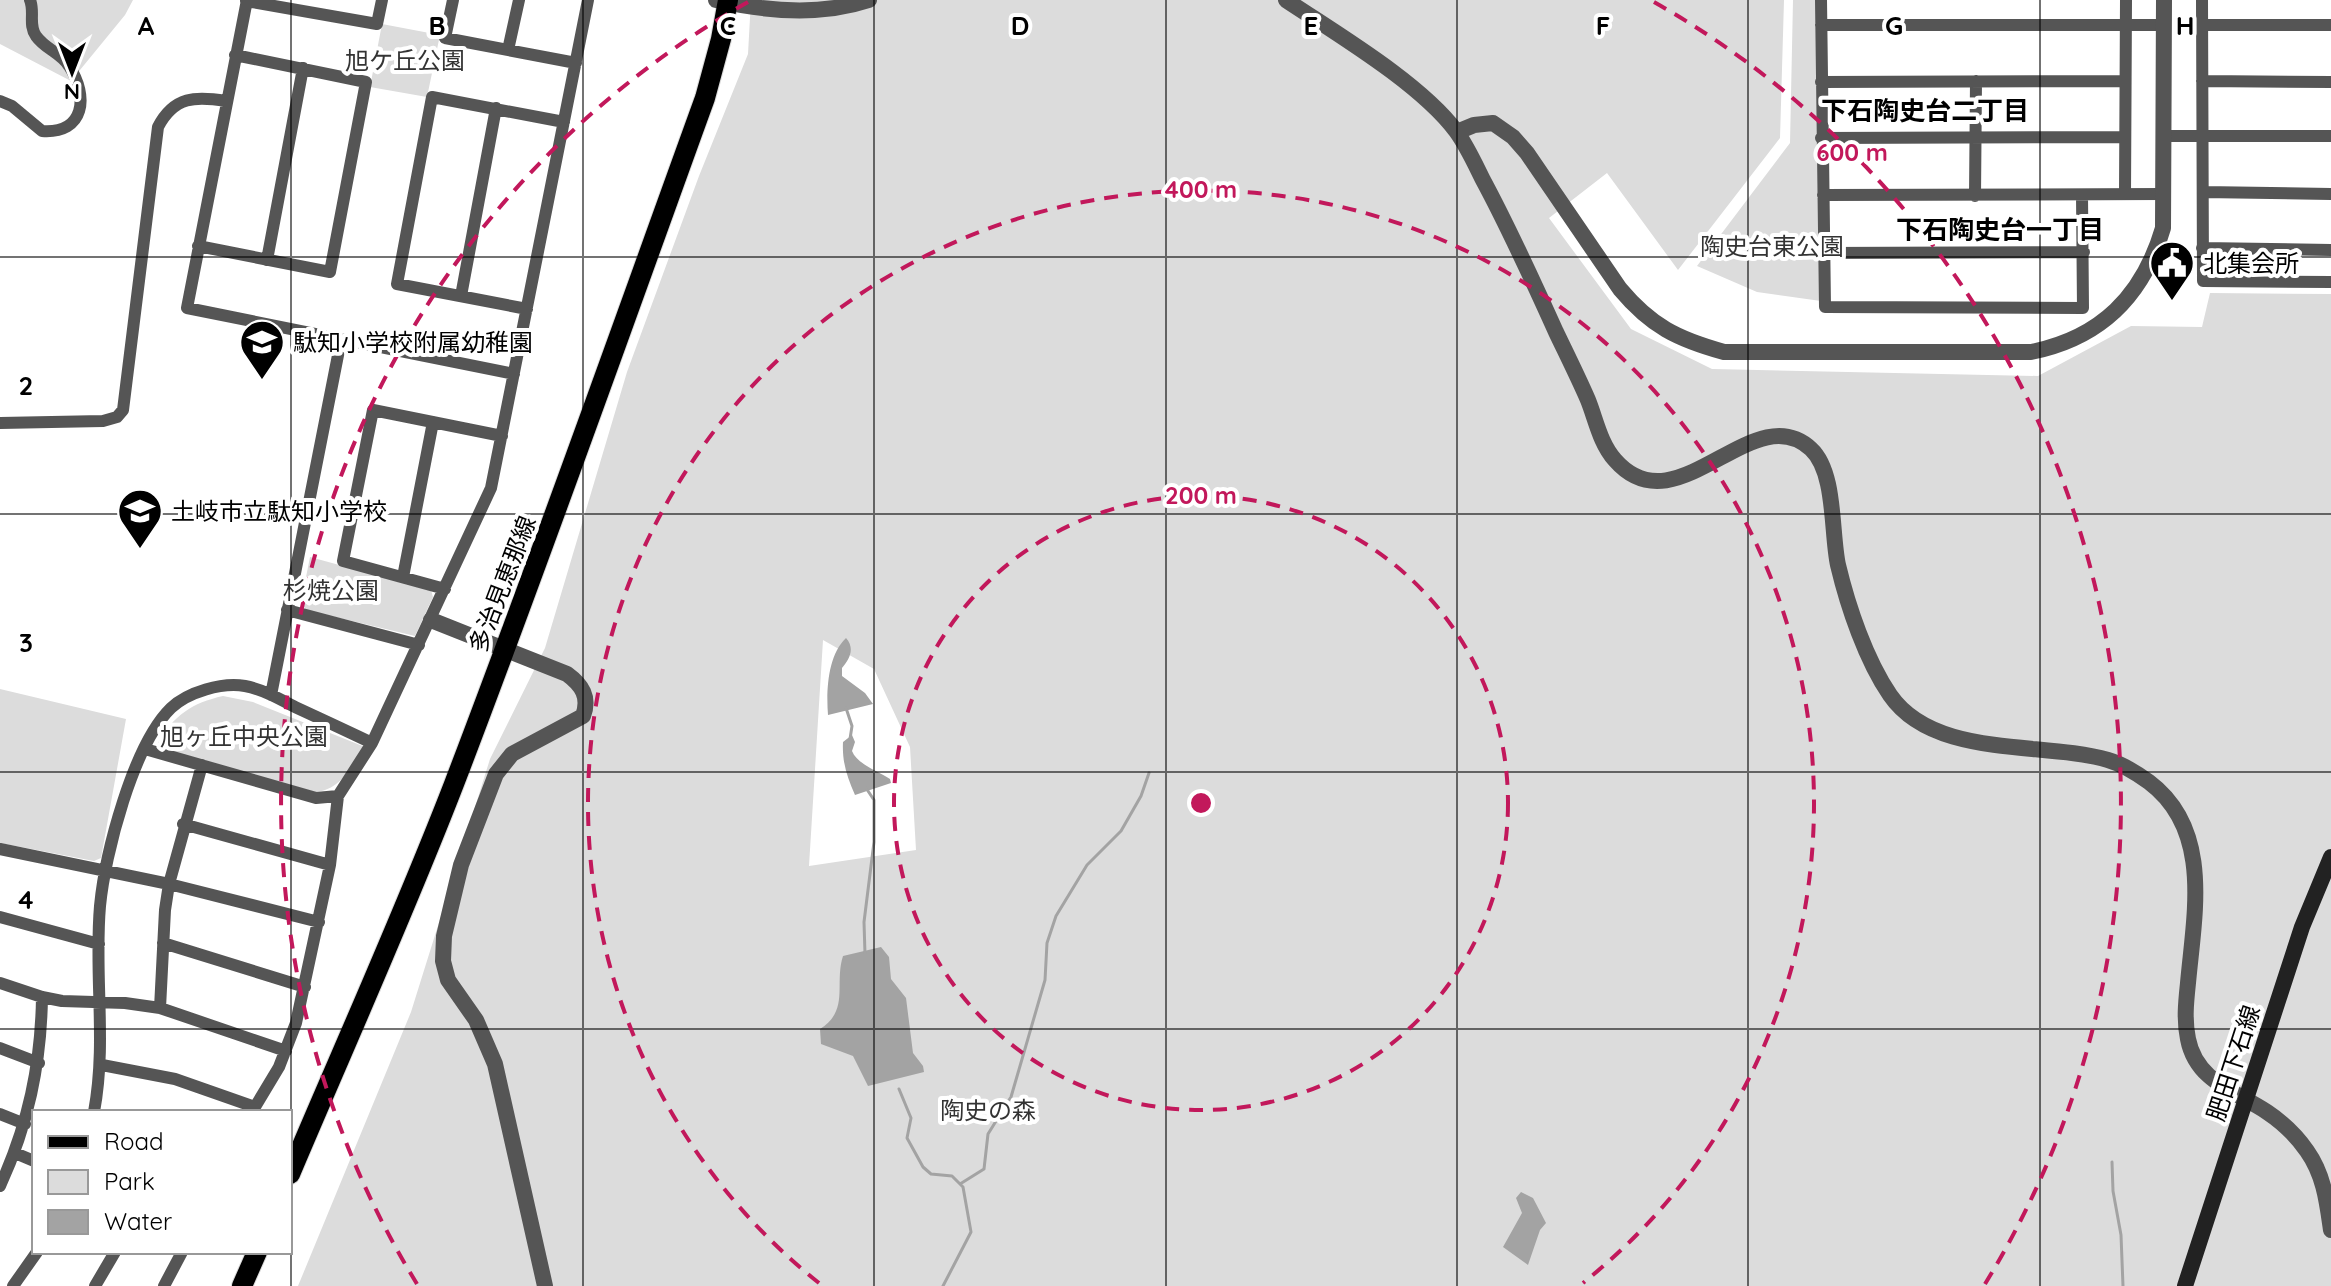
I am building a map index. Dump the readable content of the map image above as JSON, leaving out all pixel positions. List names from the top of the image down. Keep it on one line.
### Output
{"streets":{"main road":["多治見恵那線","肥田下石線"]},"districts":["下石陶史台二丁目","下石陶史台一丁目"],"parks":["旭ケ丘公園","陶史台東公園","杉焼公園","旭ヶ丘中央公園","陶史の森"],"places":{"public building":["北集会所"],"school or university":["駄知小学校附属幼稚園","土岐市立駄知小学校"]},"legend":["Road","Park","Water"],"north":"bottom","grid":{"columns":["A","B","C","D","E","F","G","H"],"rows":["2","3","4"]},"rings":["600 m","400 m","200 m"]}
